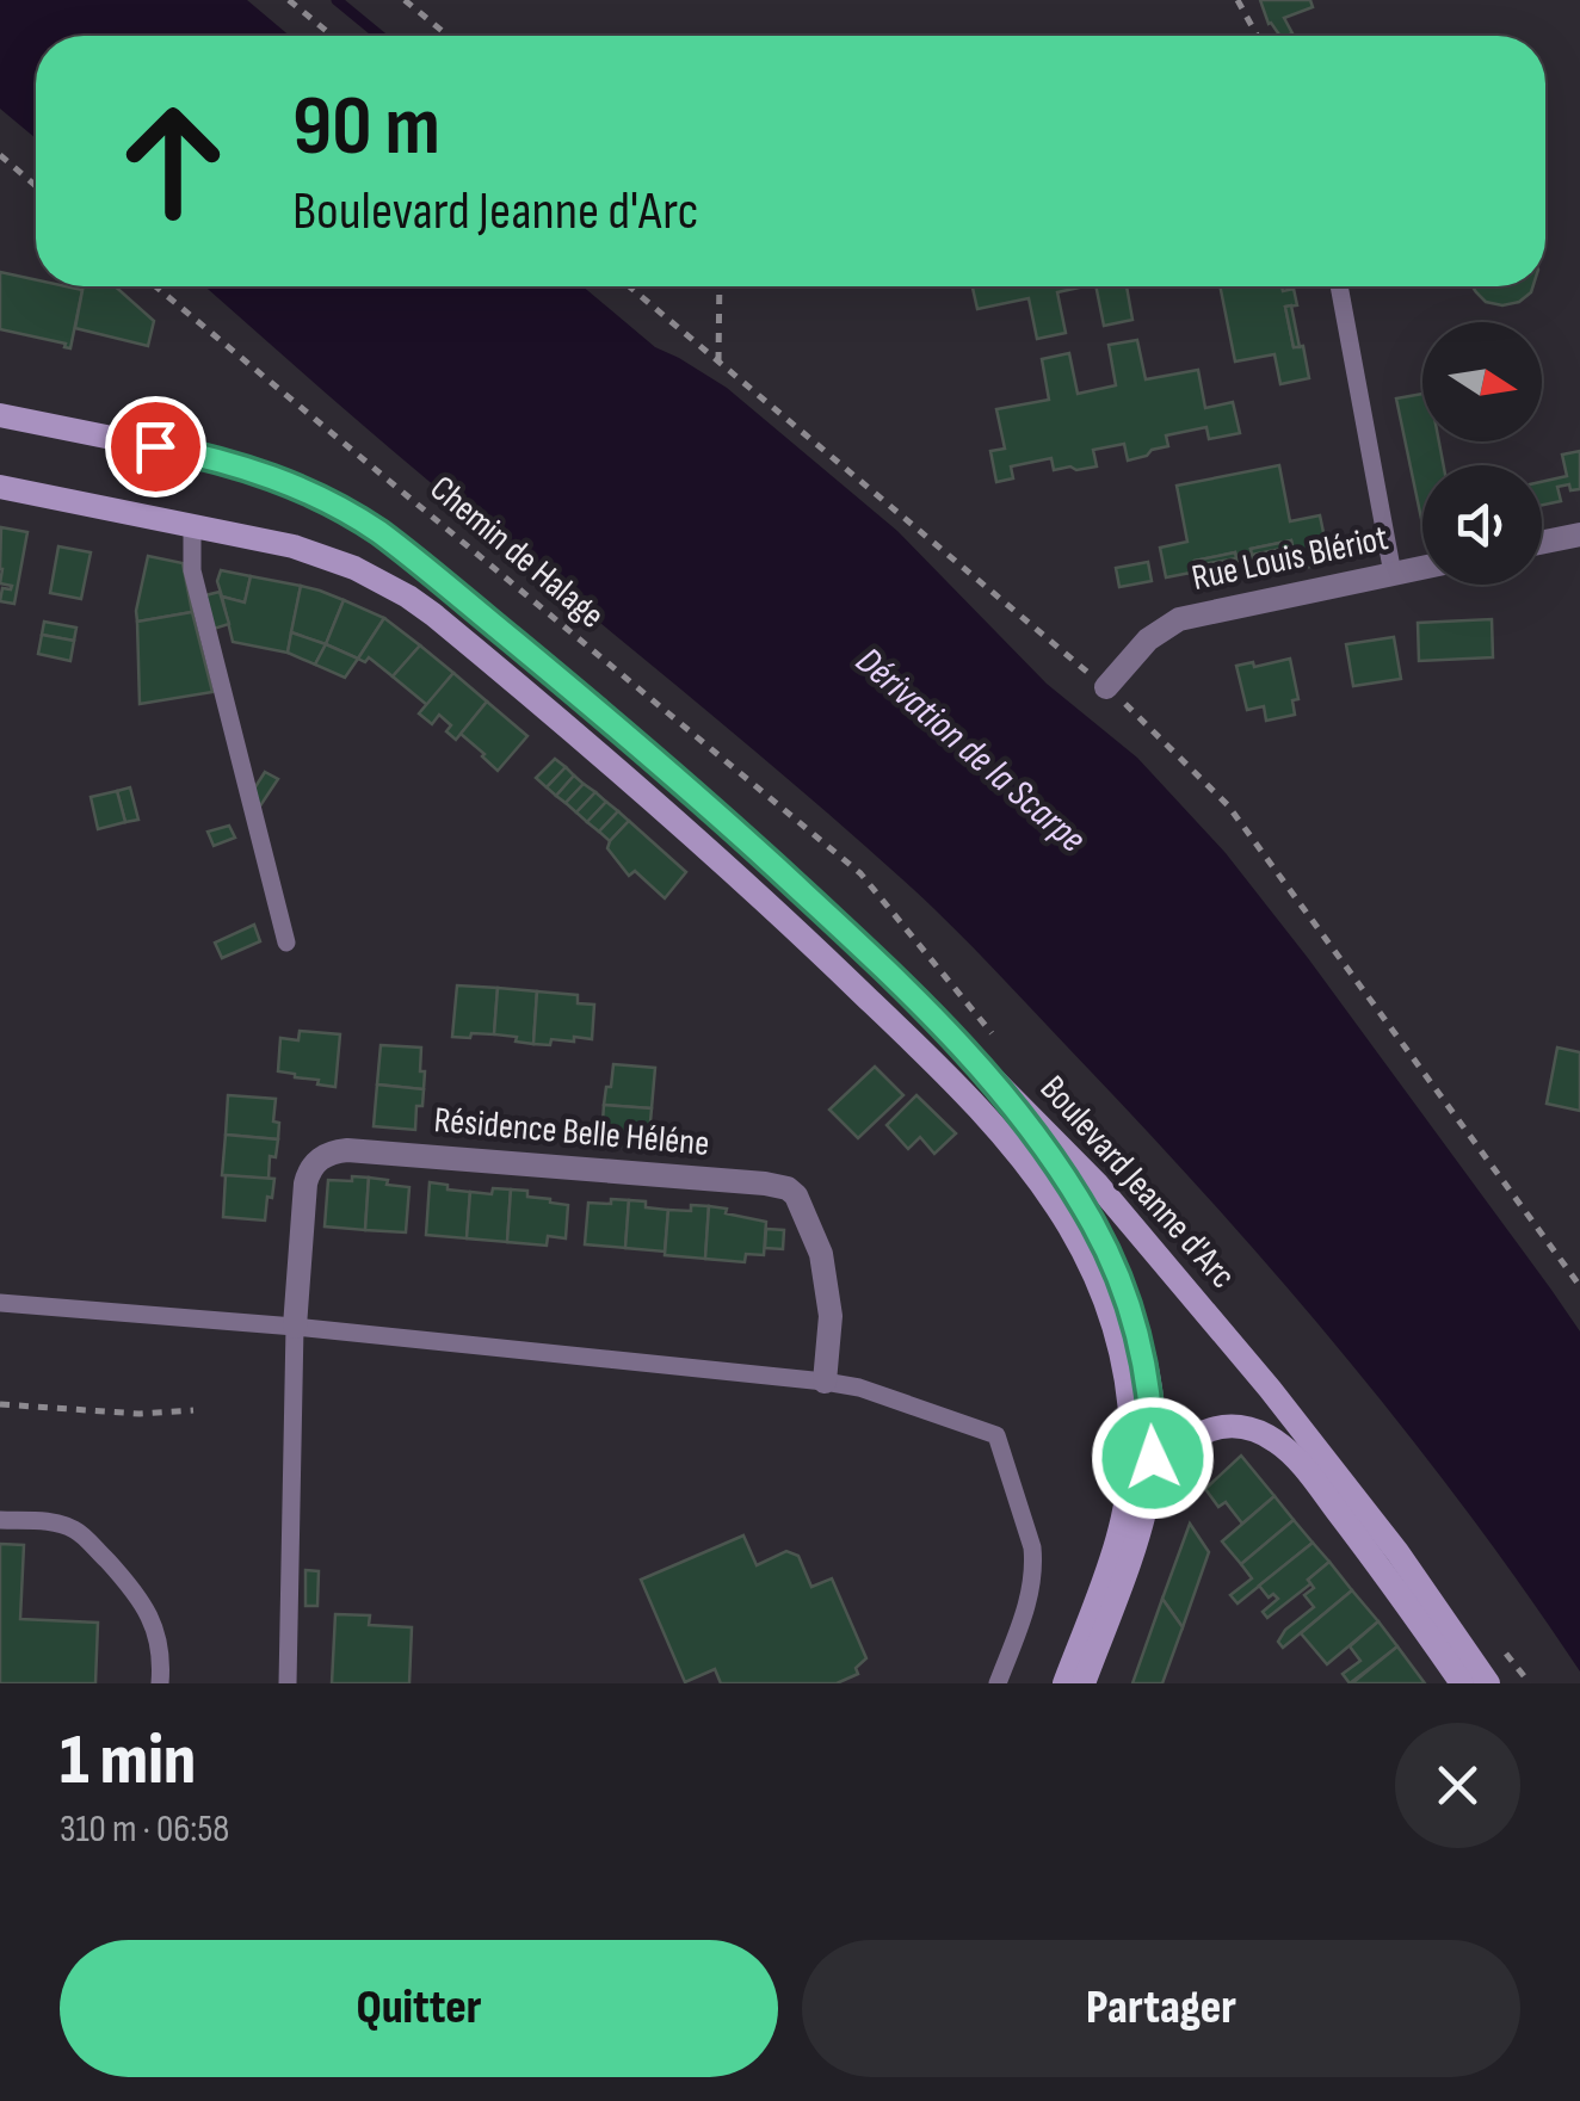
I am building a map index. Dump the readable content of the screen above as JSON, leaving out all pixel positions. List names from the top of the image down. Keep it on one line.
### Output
{"streets":{"main road":["Boulevard Jeanne d'Arc"],"street":["Rue Louis Blériot","Résidence Belle Héléne"],"path":["Chemin de Halage"]},"water":["Dérivation de la Scarpe"],"north":"right","page":{"turn":["90 m","Boulevard Jeanne d'Arc"],"heading":["1 min","310 m · 06:58"],"buttons":["Quitter","Partager"]}}
